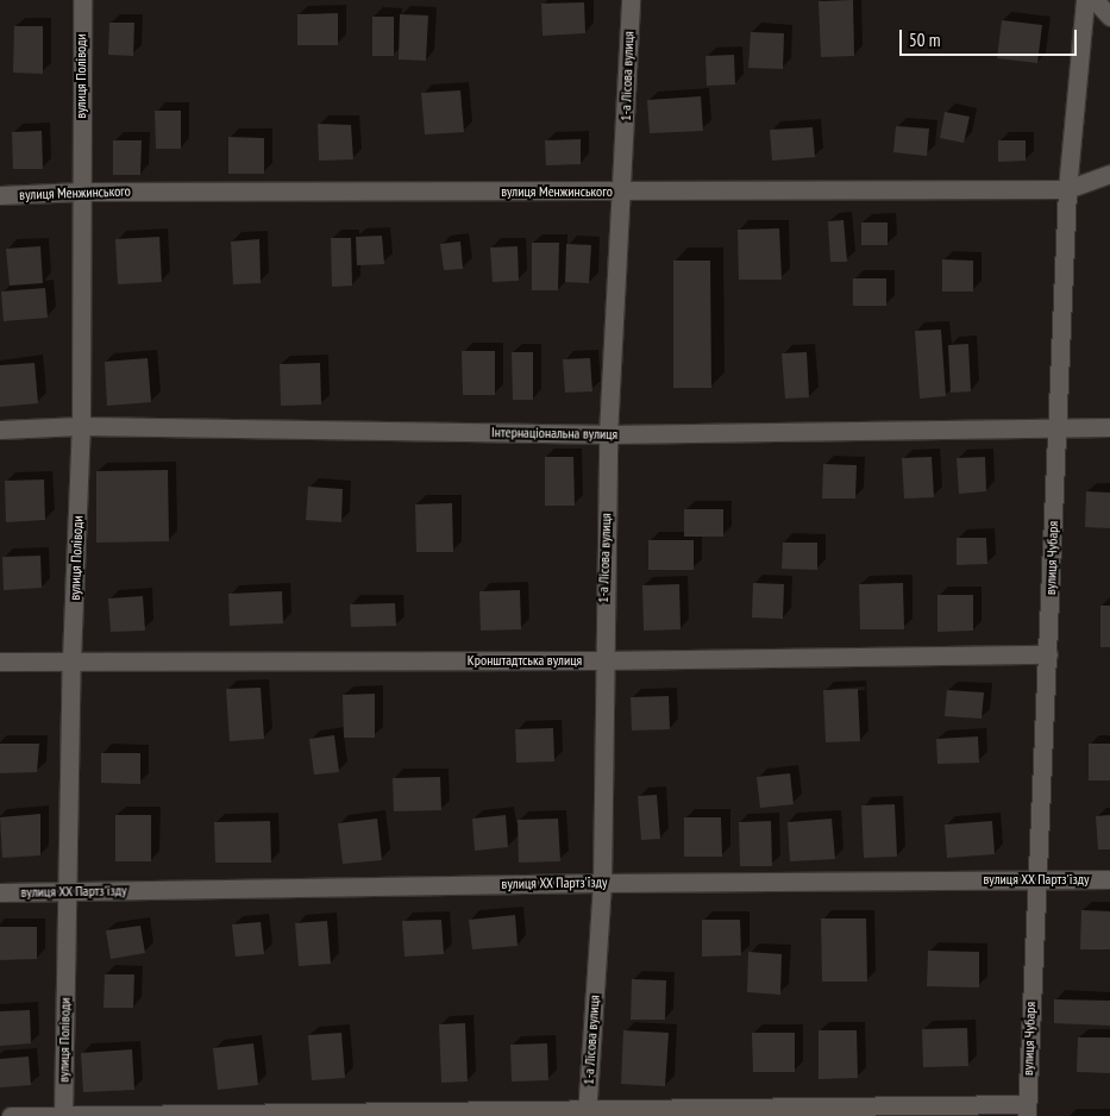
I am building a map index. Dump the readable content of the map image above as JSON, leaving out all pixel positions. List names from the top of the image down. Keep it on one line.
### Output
{"streets":{"street":["вулиця Поліводи","1-а Лісова вулиця","вулиця Менжинського","Інтернаціональна вулиця","вулиця Чубаря","Кронштадтська вулиця","вулиця XX Партз'їзду"]},"crossings":[["вулиця Поліводи","вулиця Менжинського"],["вулиця Поліводи","Інтернаціональна вулиця"],["вулиця Поліводи","Кронштадтська вулиця"],["вулиця Поліводи","вулиця XX Партз'їзду"],["1-а Лісова вулиця","вулиця Менжинського"],["1-а Лісова вулиця","Інтернаціональна вулиця"],["1-а Лісова вулиця","Кронштадтська вулиця"],["1-а Лісова вулиця","вулиця XX Партз'їзду"],["вулиця Менжинського","вулиця Чубаря"],["Інтернаціональна вулиця","вулиця Чубаря"],["вулиця Чубаря","Кронштадтська вулиця"],["вулиця Чубаря","вулиця XX Партз'їзду"]],"scale_bar":"50 m"}
